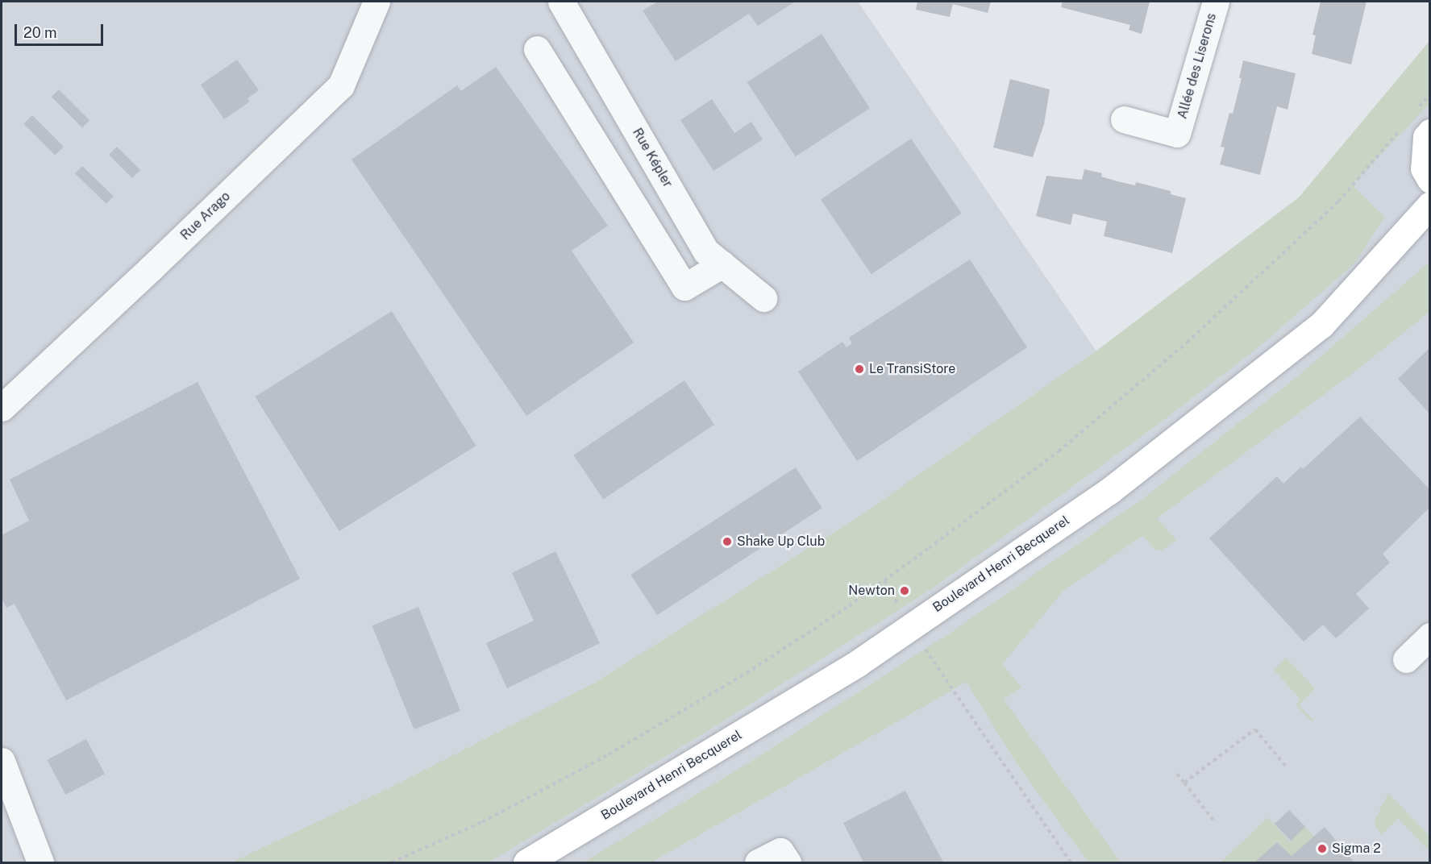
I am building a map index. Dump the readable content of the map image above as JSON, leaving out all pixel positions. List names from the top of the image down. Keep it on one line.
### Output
{"streets":{"main road":["Boulevard Henri Becquerel"],"street":["Allée des Liserons","Rue Képler","Rue Arago"]},"places":["Le TransiStore","Shake Up Club","Newton","Sigma 2"],"scale_bar":"20 m"}
